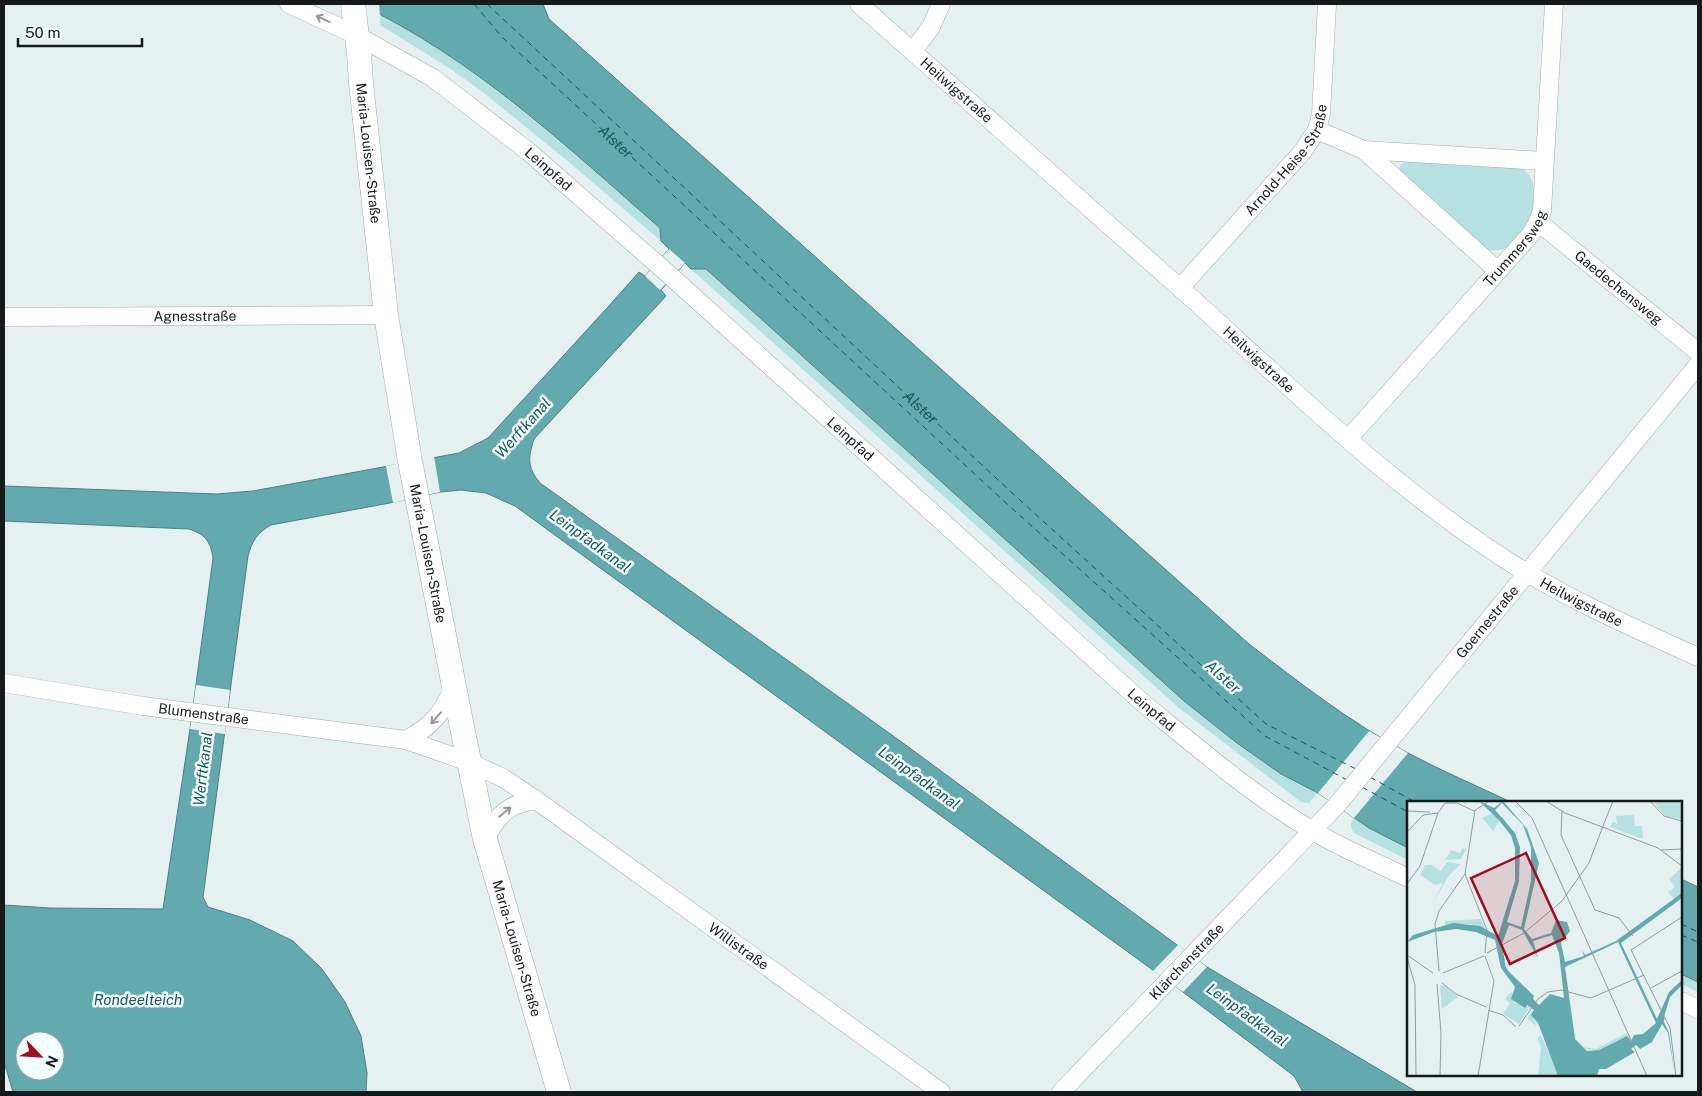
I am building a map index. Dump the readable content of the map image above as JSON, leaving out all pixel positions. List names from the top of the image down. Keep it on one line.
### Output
{"streets":{"main road":["Maria-Louisen-Straße"],"street":["Heilwigstraße","Arnold-Heise-Straße","Leinpfad","Trummersweg","Gaedechensweg","Agnesstraße","Goernestraße","Blumenstraße","Willistraße","Klärchenstraße"]},"crossings":[["Heilwigstraße","Arnold-Heise-Straße"],["Heilwigstraße","Trummersweg"],["Heilwigstraße","Goernestraße"],["Maria-Louisen-Straße","Leinpfad"],["Maria-Louisen-Straße","Agnesstraße"],["Maria-Louisen-Straße","Blumenstraße"],["Maria-Louisen-Straße","Willistraße"],["Leinpfad","Goernestraße"],["Leinpfad","Klärchenstraße"],["Trummersweg","Gaedechensweg"],["Goernestraße","Klärchenstraße"],["Blumenstraße","Willistraße"]],"water":["Alster","Werftkanal","Leinpfadkanal","Rondeelteich"],"scale_bar":"50 m","north":"bottom right"}
